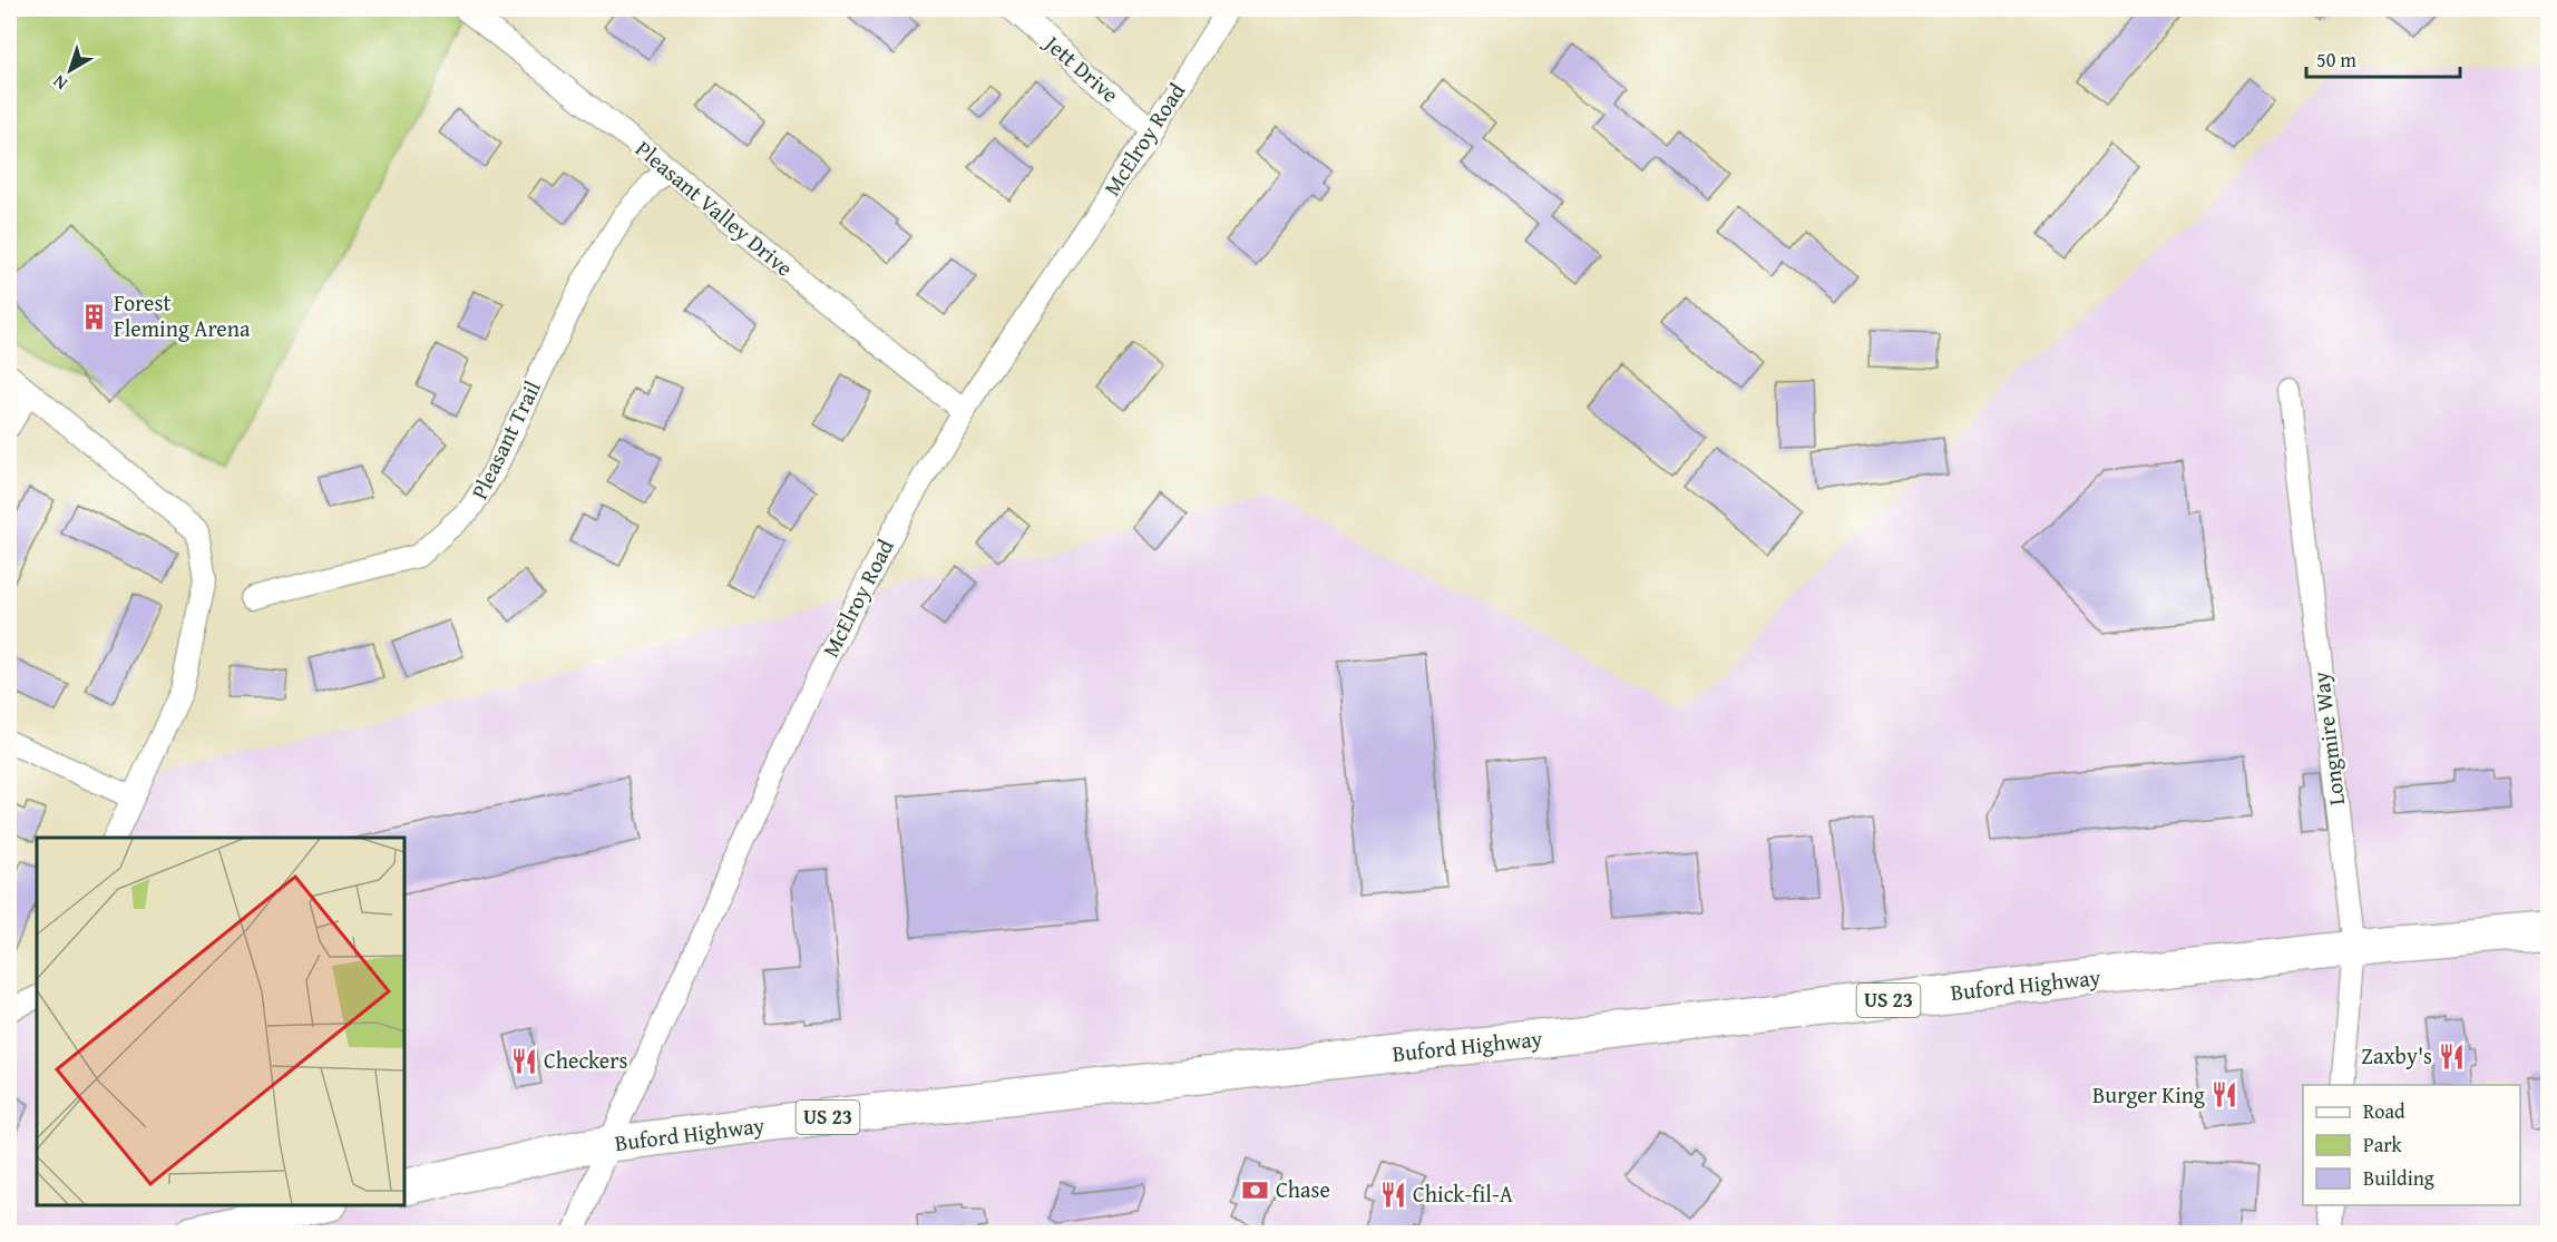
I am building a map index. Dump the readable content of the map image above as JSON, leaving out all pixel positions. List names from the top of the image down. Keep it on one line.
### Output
{"streets":{"main road":["Buford Highway","US 23"],"street":["Jett Drive","McElroy Road","Pleasant Valley Drive","Pleasant Trail","Longmire Way"]},"crossings":[["Jett Drive","McElroy Road"],["McElroy Road","Pleasant Valley Drive"],["McElroy Road","Buford Highway"],["Pleasant Valley Drive","Pleasant Trail"],["Longmire Way","Buford Highway"]],"places":{"building":["Forest Fleming Arena"],"restaurant":["Zaxby's","Checkers","Burger King","Chick-fil-A"],"bank":["Chase"]},"legend":["Road","Park","Building"],"scale_bar":"50 m","north":"bottom left"}
